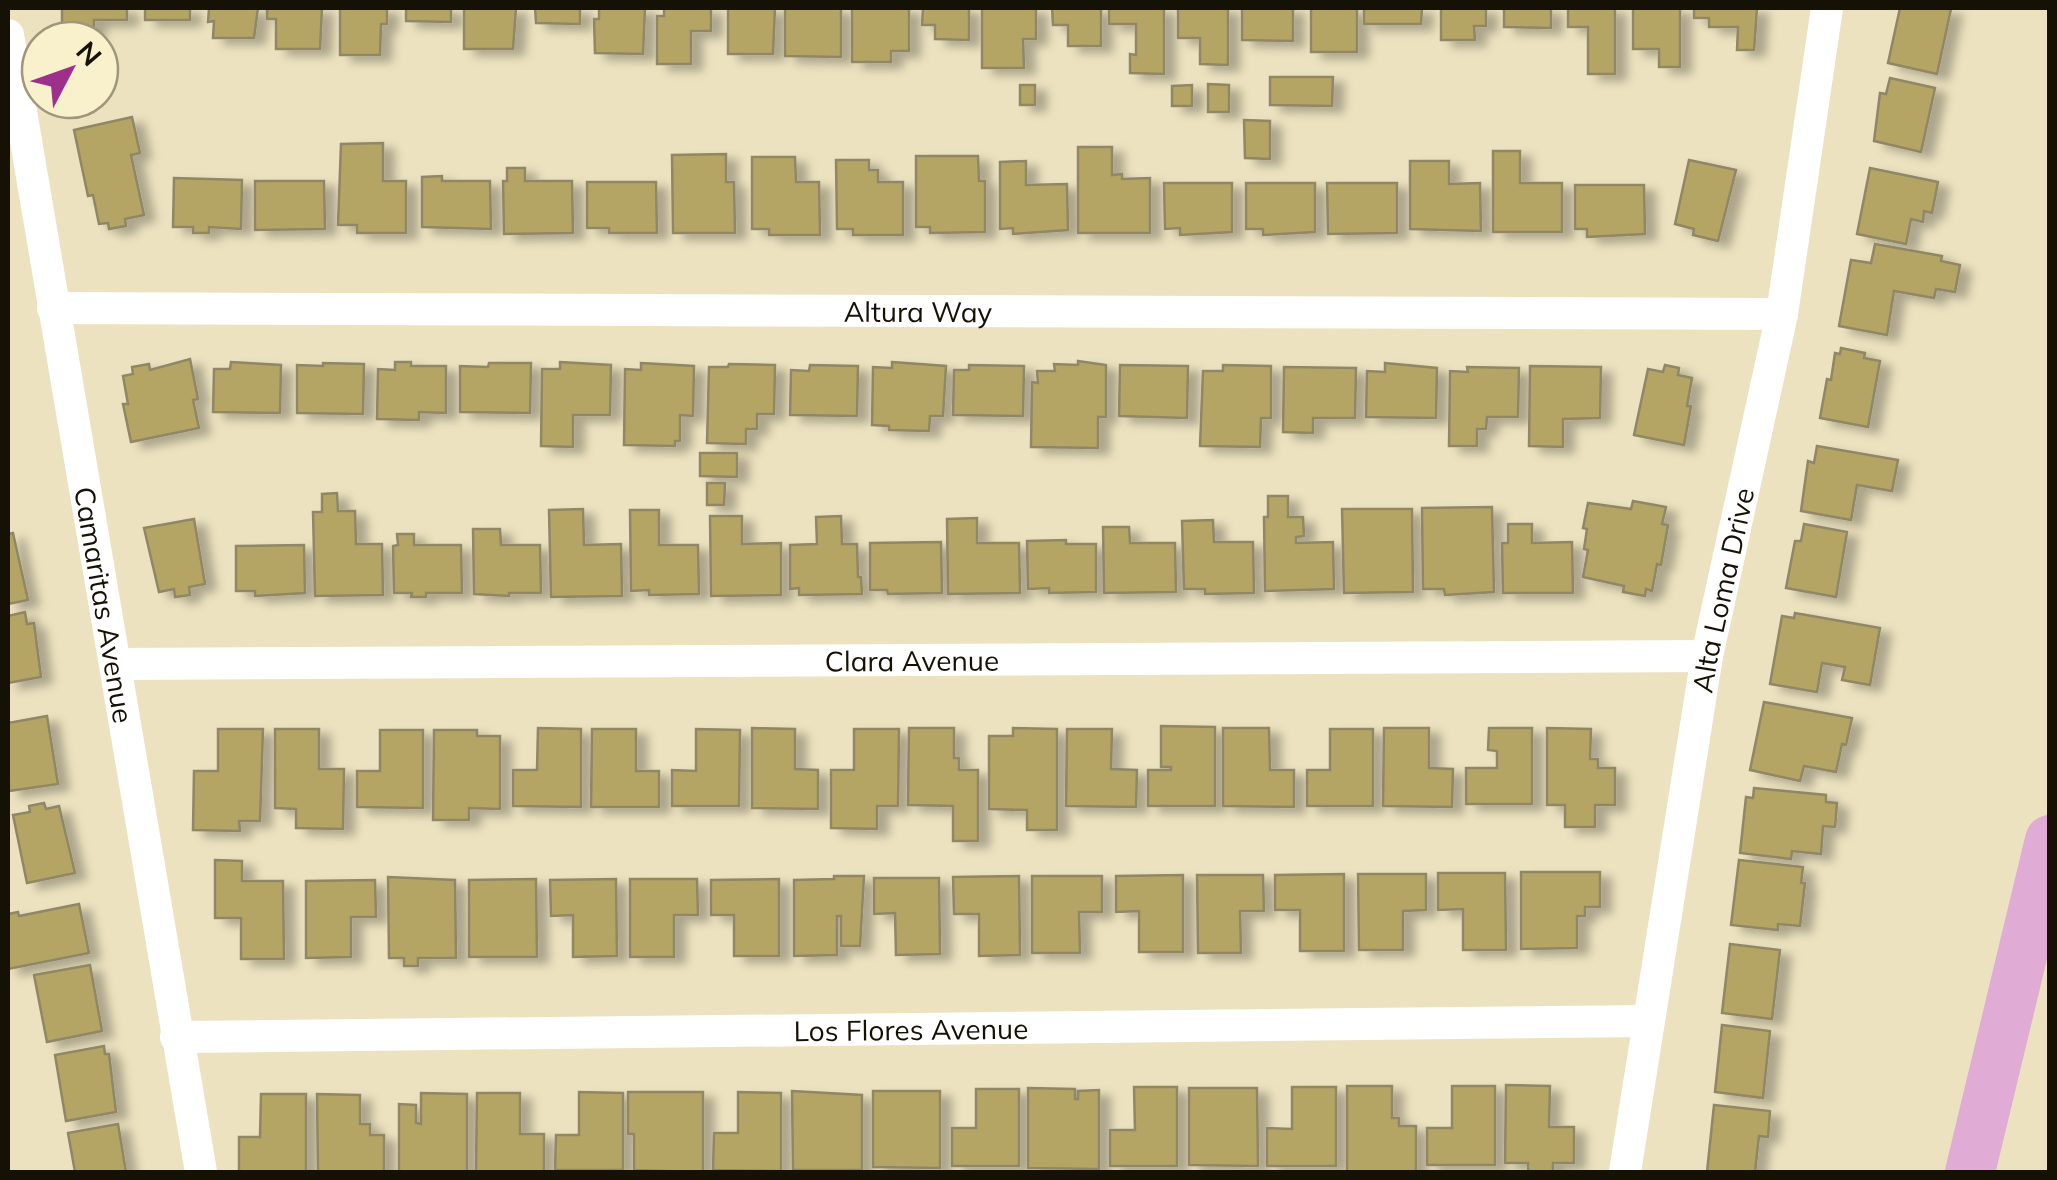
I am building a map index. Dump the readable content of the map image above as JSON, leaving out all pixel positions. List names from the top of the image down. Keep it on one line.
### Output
{"streets":{"street":["Altura Way","Alta Loma Drive","Camaritas Avenue","Clara Avenue","Los Flores Avenue"]},"crossings":[["Altura Way","Alta Loma Drive"],["Altura Way","Camaritas Avenue"],["Alta Loma Drive","Clara Avenue"],["Alta Loma Drive","Los Flores Avenue"],["Camaritas Avenue","Clara Avenue"],["Camaritas Avenue","Los Flores Avenue"]],"north":"top right"}
